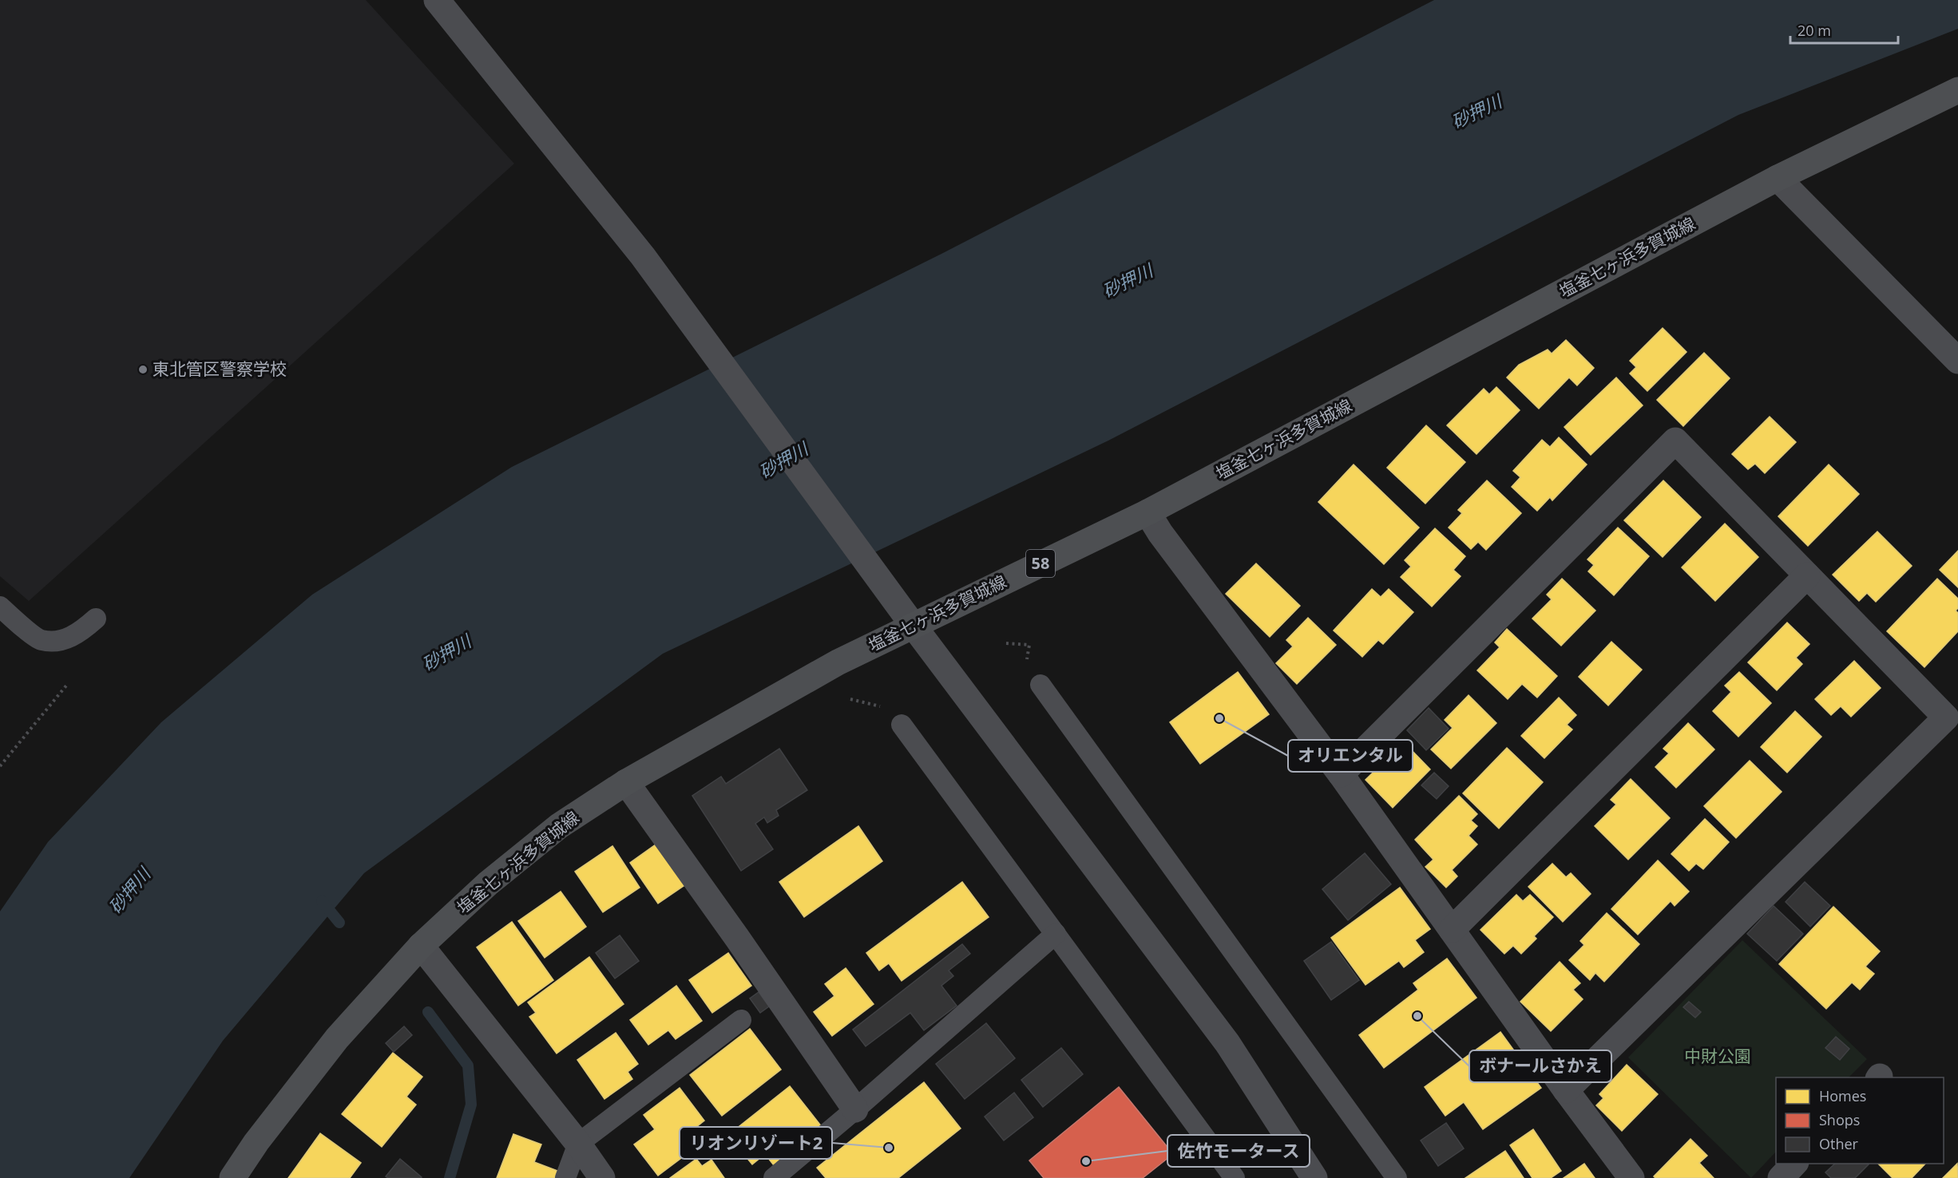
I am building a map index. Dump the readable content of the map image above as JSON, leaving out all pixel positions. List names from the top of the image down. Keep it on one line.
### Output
{"streets":{"main road":["塩釜七ヶ浜多賀城線","58"]},"water":["砂押川"],"parks":["中財公園"],"places":["東北管区警察学校","オリエンタル","ボナールさかえ","リオンリゾート2","佐竹モータース"],"legend":["Homes","Shops","Other"],"scale_bar":"20 m"}
